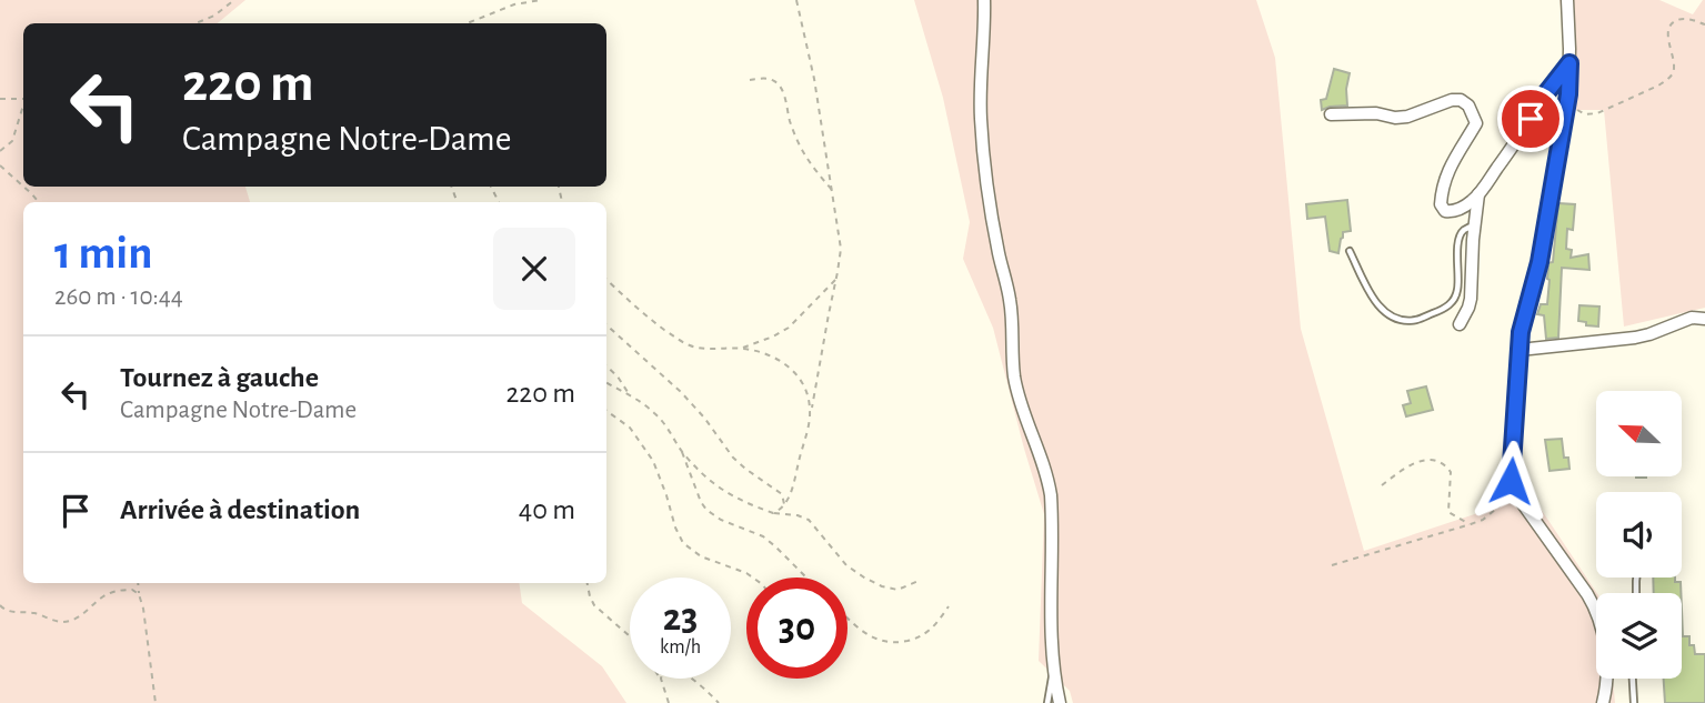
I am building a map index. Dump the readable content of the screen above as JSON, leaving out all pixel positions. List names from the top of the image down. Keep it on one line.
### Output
{"north":"top left","page":{"turn":["220 m","Campagne Notre-Dame"],"heading":["1 min","260 m · 10:44"],"list":[{"name":"Tournez à gauche","note":"Campagne Notre-Dame","value":"220 m"},{"name":"Arrivée à destination","value":"40 m"}],"speed":"23 km/h","limit":"30"}}
